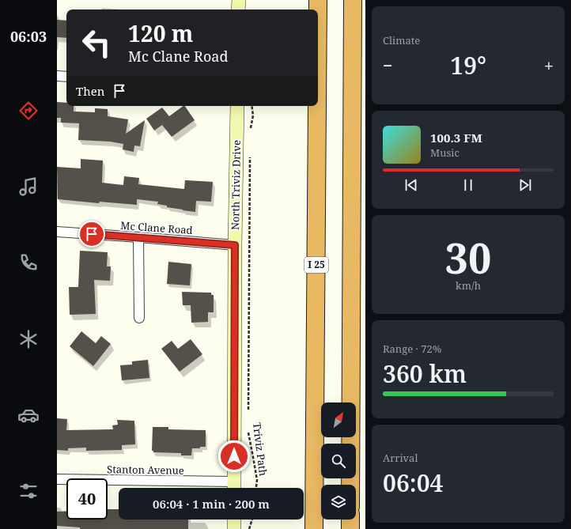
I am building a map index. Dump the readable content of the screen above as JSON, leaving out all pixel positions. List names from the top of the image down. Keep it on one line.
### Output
{"streets":{"highway":["I 25"],"street":["North Triviz Drive","Mc Clane Road","Stanton Avenue"],"path":["Triviz Path"]},"crossings":[["North Triviz Drive","Mc Clane Road"],["North Triviz Drive","Stanton Avenue"]],"north":"top right","page":{"tabs":"06:03","tile":["Climate",["30","km/h"],["Range · 72%","360 km"],["Arrival","06:04"]],"turn":["120 m","Mc Clane Road"],"heat":["−","19°","+"],"then":"Then","song":["100.3 FM","Music"],"limit":"40","trip":"06:04 · 1 min · 200 m"}}
